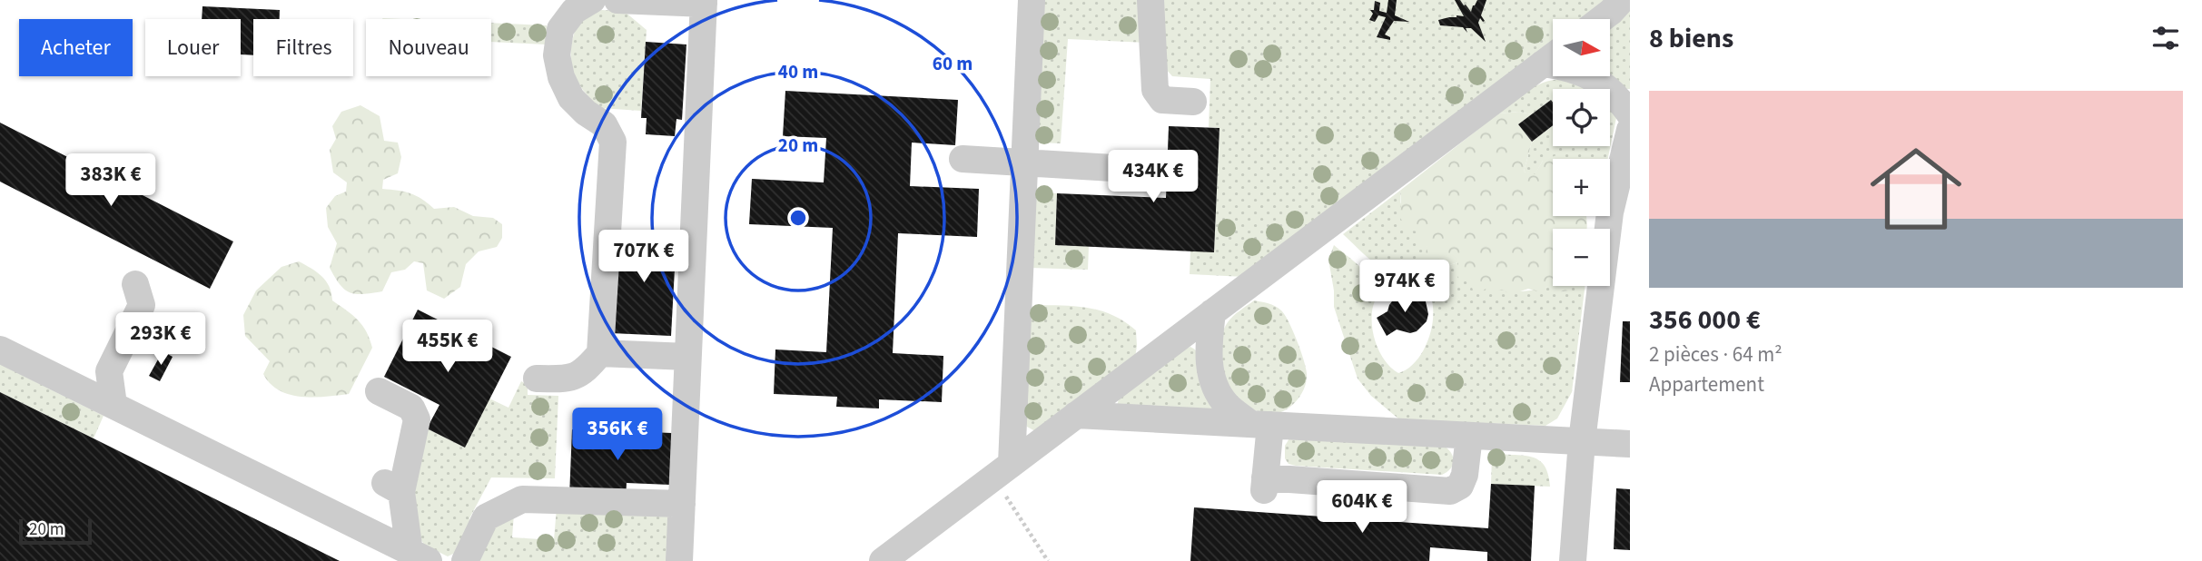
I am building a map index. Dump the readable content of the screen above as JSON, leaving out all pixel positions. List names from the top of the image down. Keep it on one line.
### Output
{"scale_bar":"20 m","north":"right","page":{"heading":"8 biens","map_buttons":["+","−"],"chip":["Acheter","Louer","Filtres","Nouveau"],"list":[{"name":"356 000 €","note":"2 pièces · 64 m² · Appartement"}],"price":["434K €","383K €","707K €","974K €","293K €","455K €","356K €","604K €"],"scale":"20 m"},"rings":["60 m","40 m","20 m"]}
